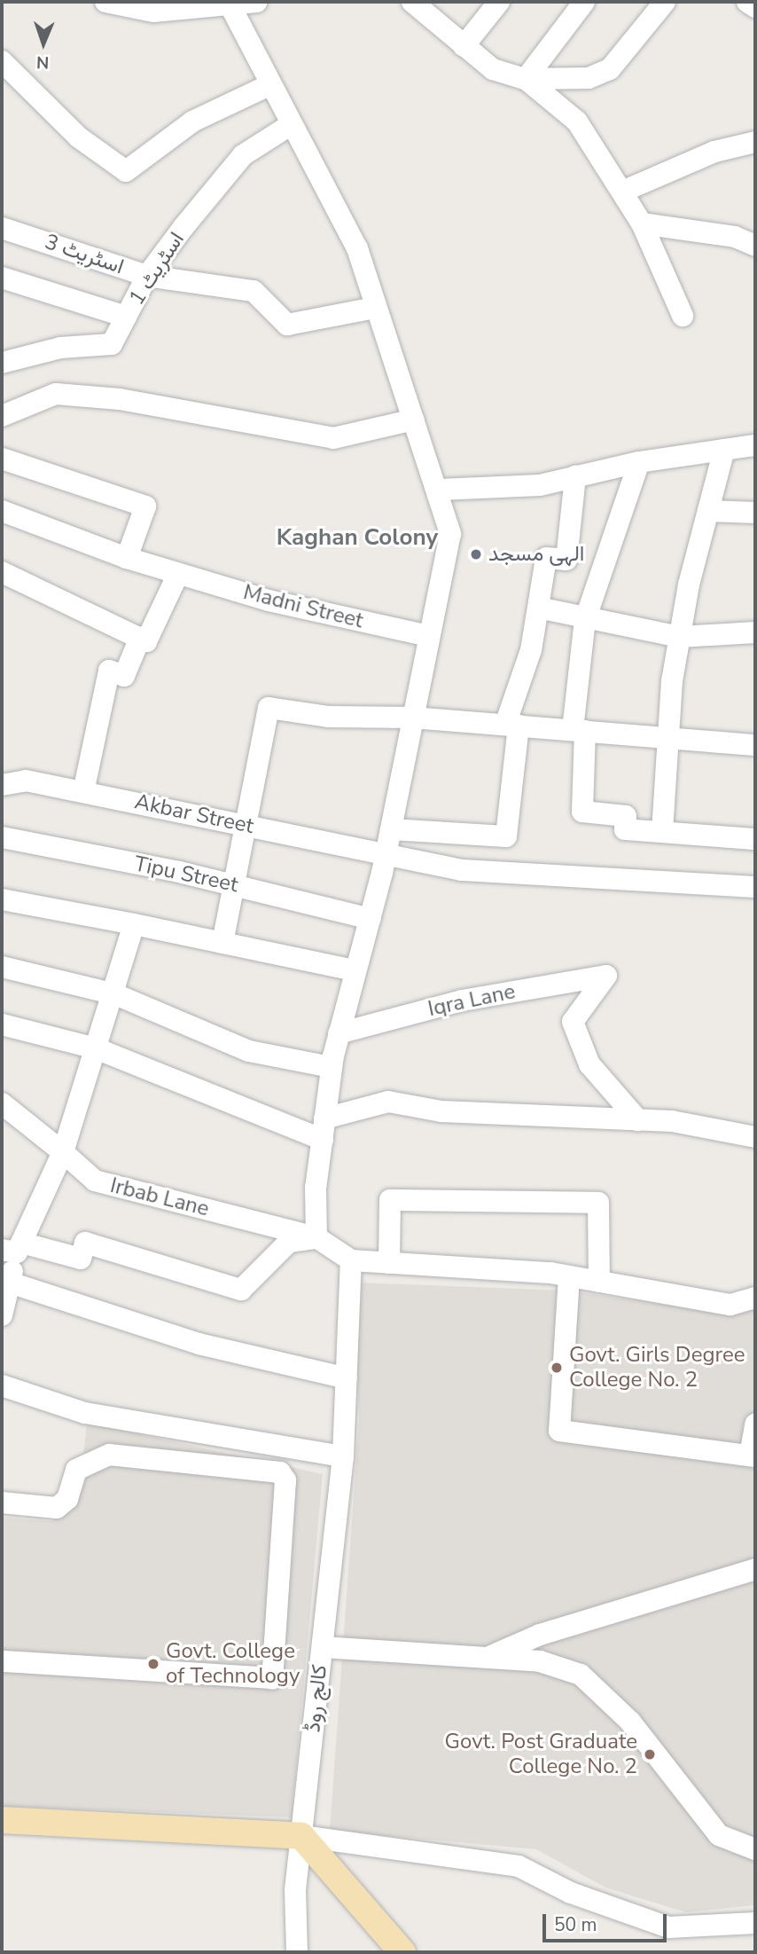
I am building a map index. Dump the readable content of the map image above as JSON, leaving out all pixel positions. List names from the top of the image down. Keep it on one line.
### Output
{"streets":{"street":["اسٹریٹ 3","اسٹریٹ 1","Madni Street","Akbar Street","Tipu Street","Iqra Lane","Irbab Lane","کالج روڈ"]},"crossings":[["اسٹریٹ 3","اسٹریٹ 1"],["Irbab Lane","کالج روڈ"]],"districts":["Kaghan Colony"],"places":["الہی مسجد","Govt. Girls Degree College No. 2","Govt. College of Technology","Govt. Post Graduate College No. 2"],"scale_bar":"50 m","north":"bottom"}
